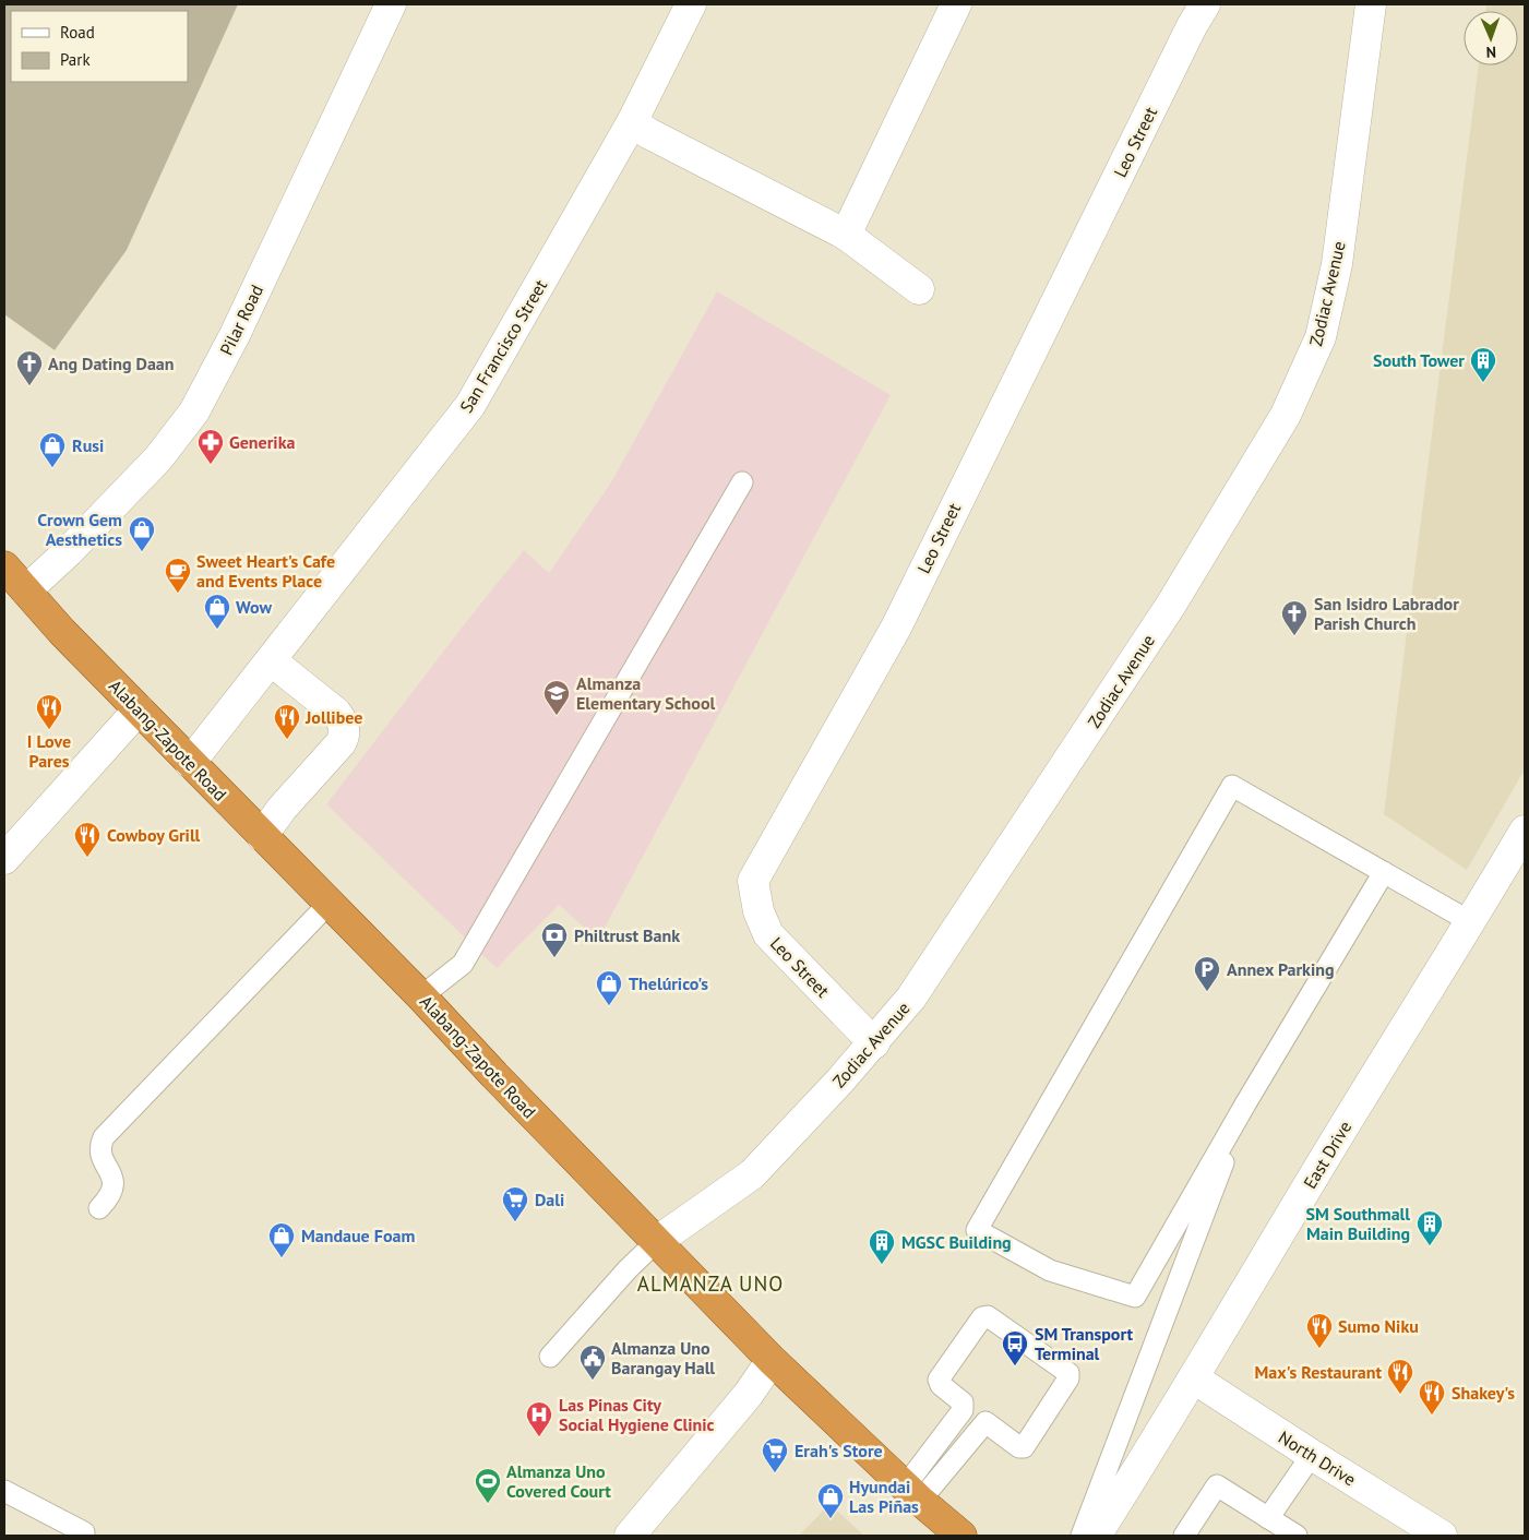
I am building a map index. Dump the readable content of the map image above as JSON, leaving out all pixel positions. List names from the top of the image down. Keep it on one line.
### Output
{"streets":{"highway":["Alabang-Zapote Road"],"street":["Leo Street","Zodiac Avenue","Pilar Road","San Francisco Street","East Drive","North Drive"]},"crossings":[["Leo Street","Zodiac Avenue"],["Zodiac Avenue","Alabang-Zapote Road"],["Pilar Road","Alabang-Zapote Road"],["San Francisco Street","Alabang-Zapote Road"],["East Drive","North Drive"]],"districts":["ALMANZA UNO"],"places":{"building":["South Tower","SM Southmall Main Building","MGSC Building"],"church":["Ang Dating Daan","San Isidro Labrador Parish Church"],"pharmacy":["Generika"],"shop":["Rusi","Crown Gem Aesthetics","Wow","Thelúrico's","Mandaue Foam","Hyundai Las Piñas"],"cafe":["Sweet Heart's Cafe and Events Place"],"school or university":["Almanza Elementary School"],"restaurant":["I Love Pares","Jollibee","Cowboy Grill","Sumo Niku","Max's Restaurant","Shakey's"],"bank":["Philtrust Bank"],"parking":["Annex Parking"],"supermarket":["Dali","Erah's Store"],"bus stop":["SM Transport Terminal"],"public building":["Almanza Uno Barangay Hall"],"hospital":["Las Pinas City Social Hygiene Clinic"],"sports":["Almanza Uno Covered Court"]},"legend":["Road","Park"],"north":"bottom"}
